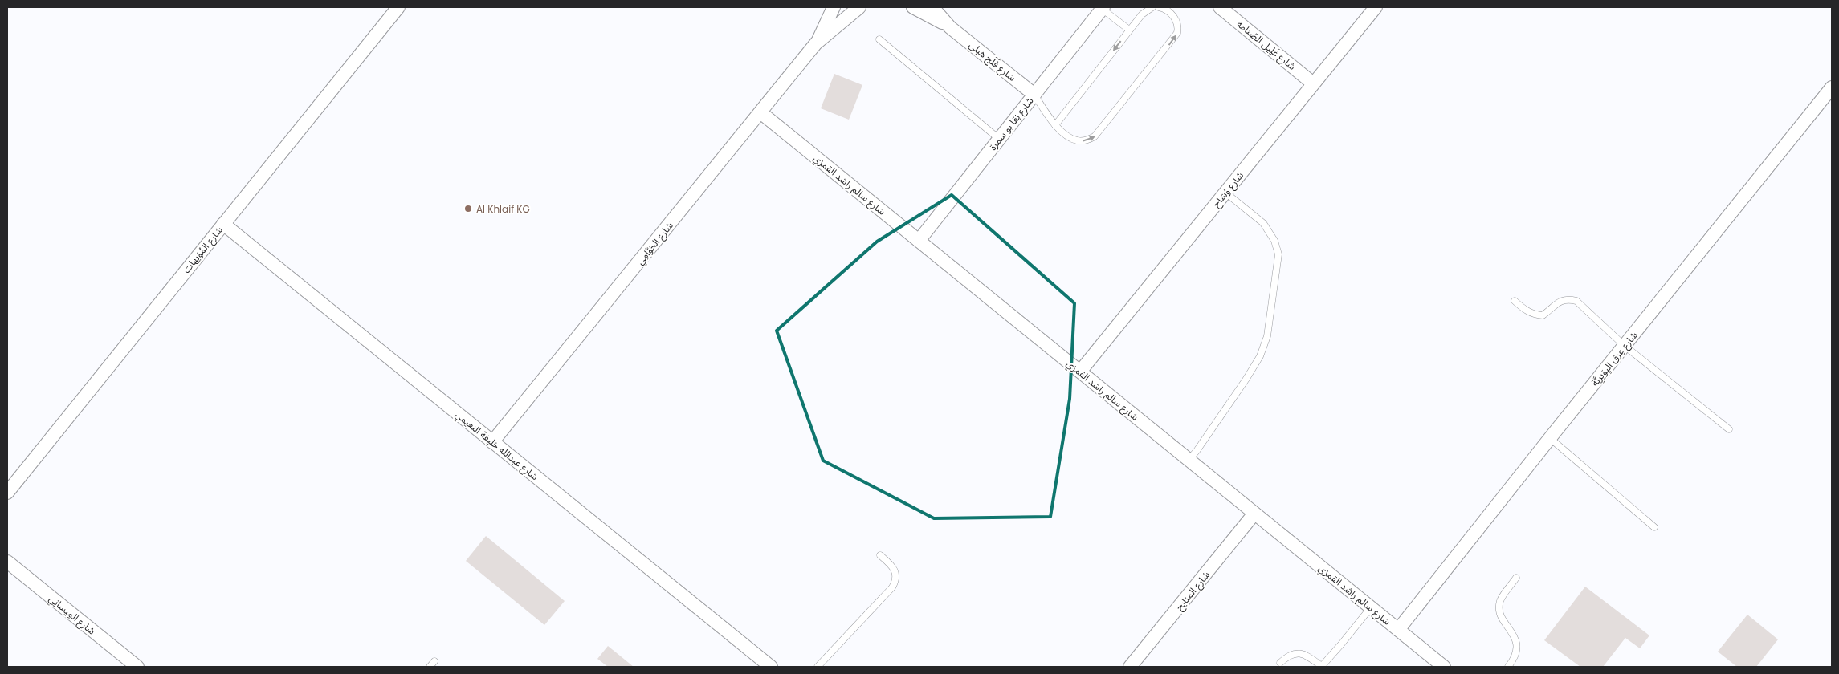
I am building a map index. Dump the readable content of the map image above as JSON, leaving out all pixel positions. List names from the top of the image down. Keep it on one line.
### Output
{"streets":{"street":["شارع غَلِيل الصّنامه","شارع فَلَج هيلي","شارع نِقا بو سمرة","شارع سالم راشد القمزي","شارع وُشاح","شارع الحَوَّامِي","شارع المُوَيهات","شارع عِرق اليِوَيرِيَّة","شارع عبدالله خليفة النعيمي","شارع المنايح","شارع المِيسانِي"]},"crossings":[["شارع غَلِيل الصّنامه","شارع وُشاح"],["شارع فَلَج هيلي","شارع نِقا بو سمرة"],["شارع نِقا بو سمرة","شارع سالم راشد القمزي"],["شارع سالم راشد القمزي","شارع وُشاح"],["شارع سالم راشد القمزي","شارع الحَوَّامِي"],["شارع سالم راشد القمزي","شارع عِرق اليِوَيرِيَّة"],["شارع سالم راشد القمزي","شارع المنايح"],["شارع الحَوَّامِي","شارع عبدالله خليفة النعيمي"],["شارع المُوَيهات","شارع عبدالله خليفة النعيمي"]],"places":["Al Khlaif KG"]}
